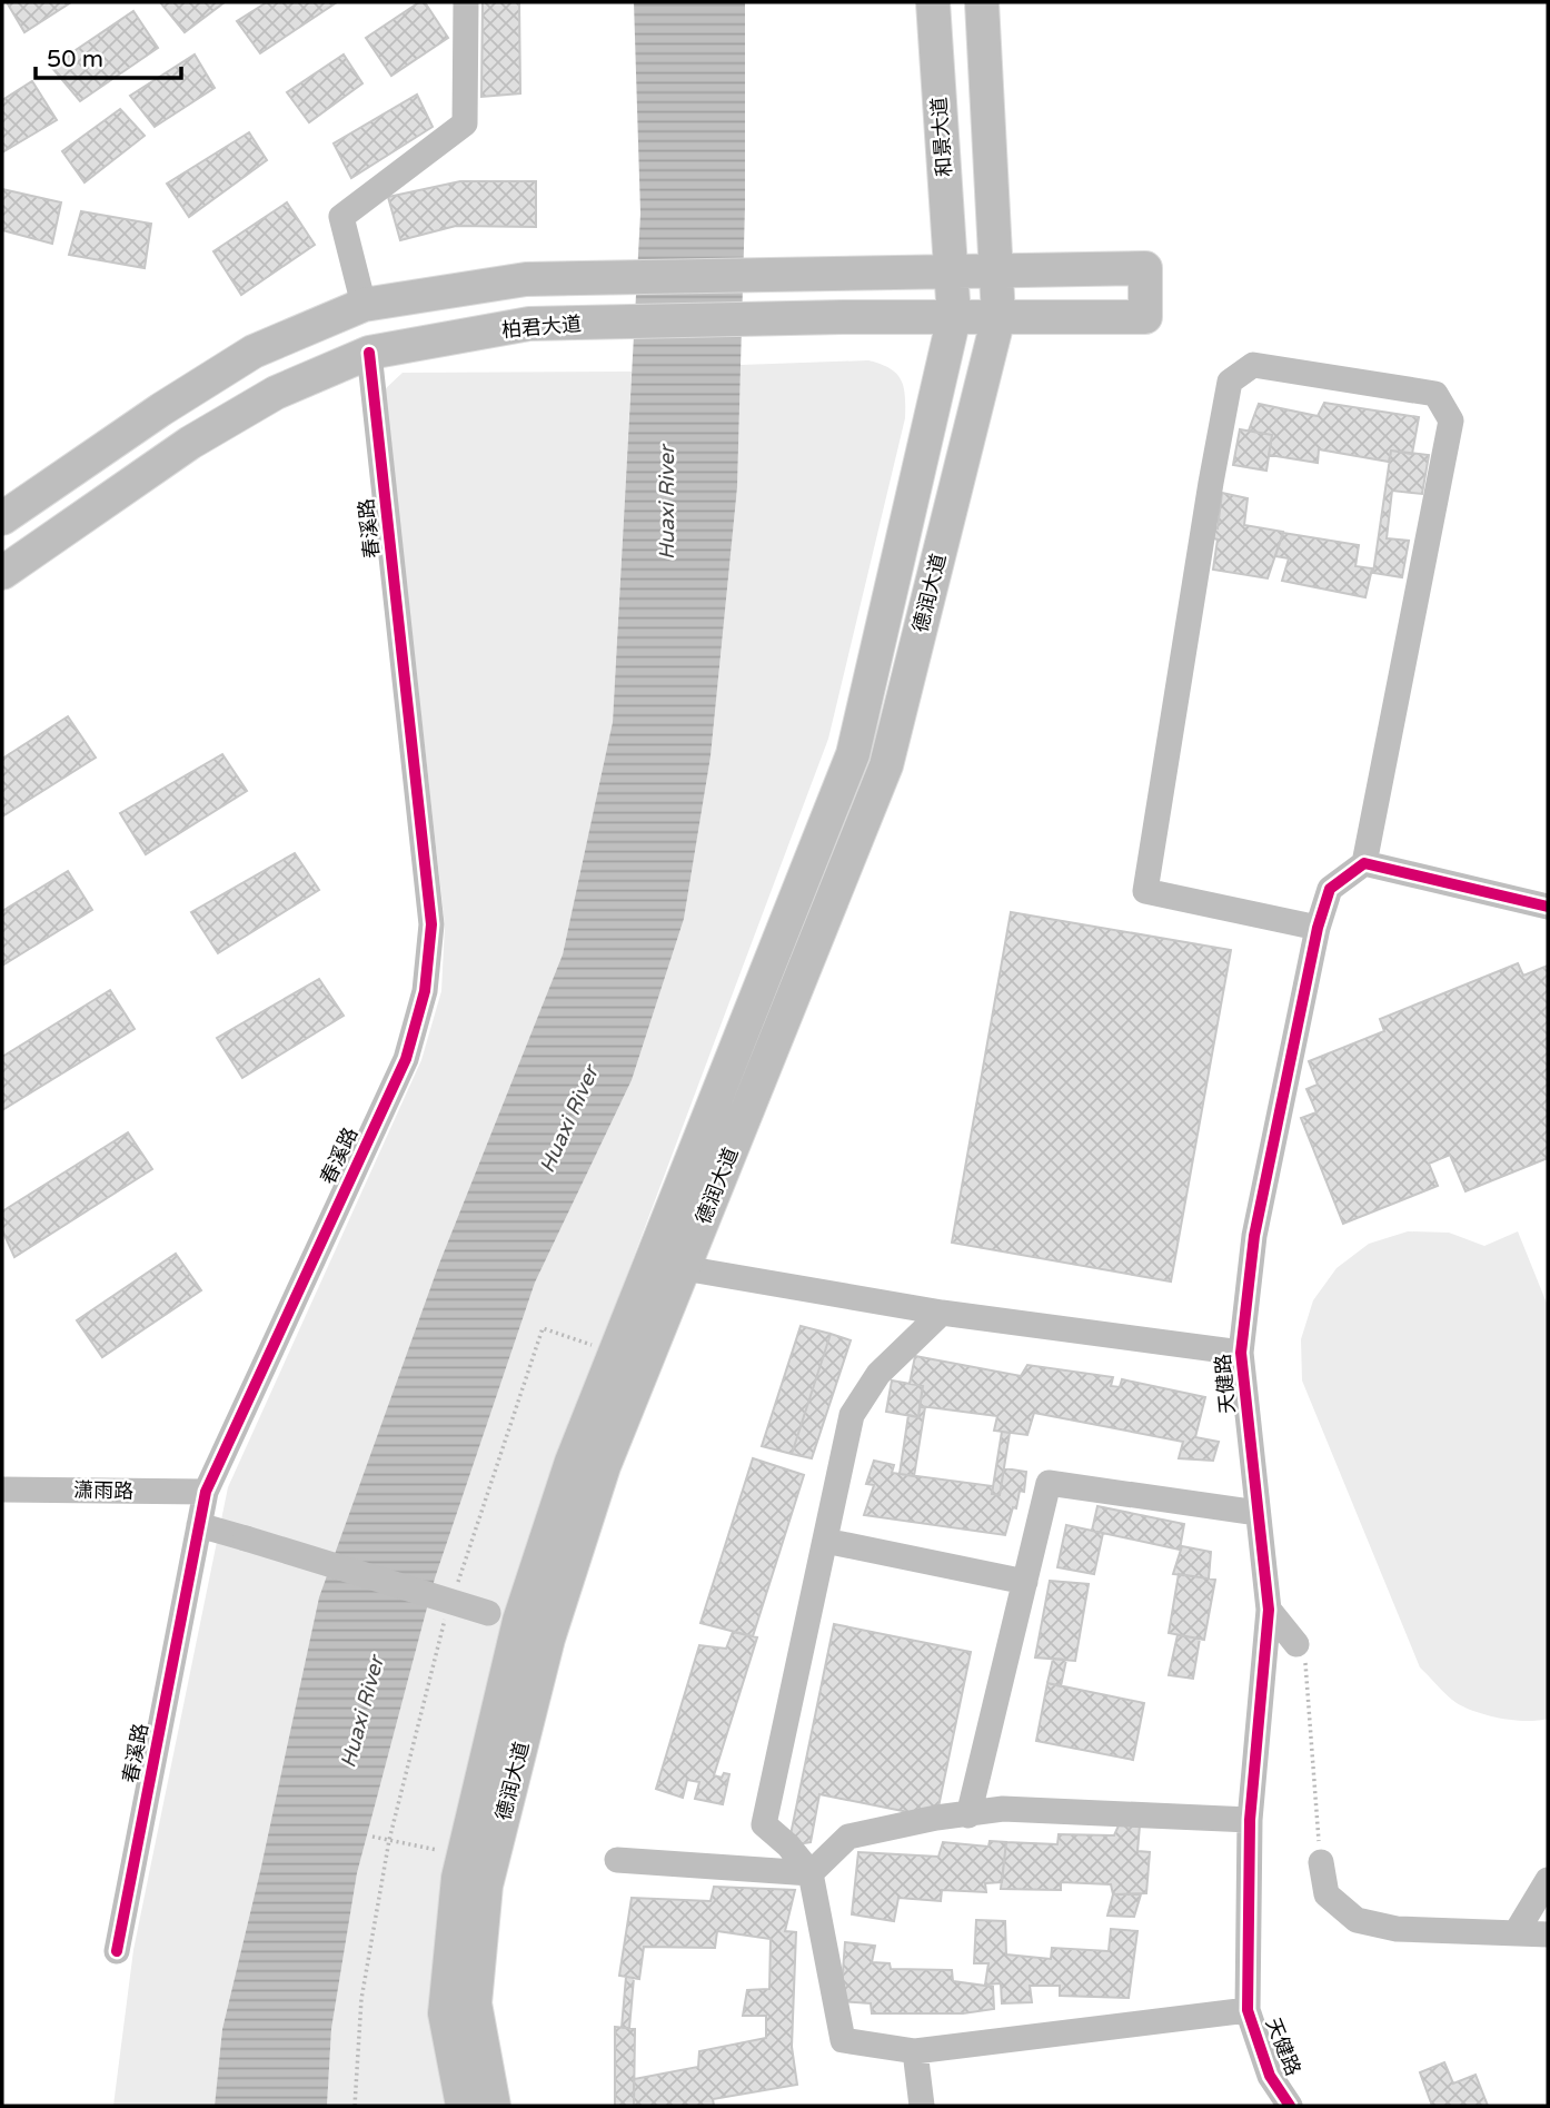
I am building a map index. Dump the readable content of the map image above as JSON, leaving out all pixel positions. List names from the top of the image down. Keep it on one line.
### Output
{"streets":{"main road":["和景大道","柏君大道","德润大道"],"street":["春溪路","天健路","潇雨路"]},"crossings":[["和景大道","德润大道"],["柏君大道","春溪路"],["柏君大道","德润大道"],["春溪路","潇雨路"]],"water":["Huaxi River"],"scale_bar":"50 m"}
